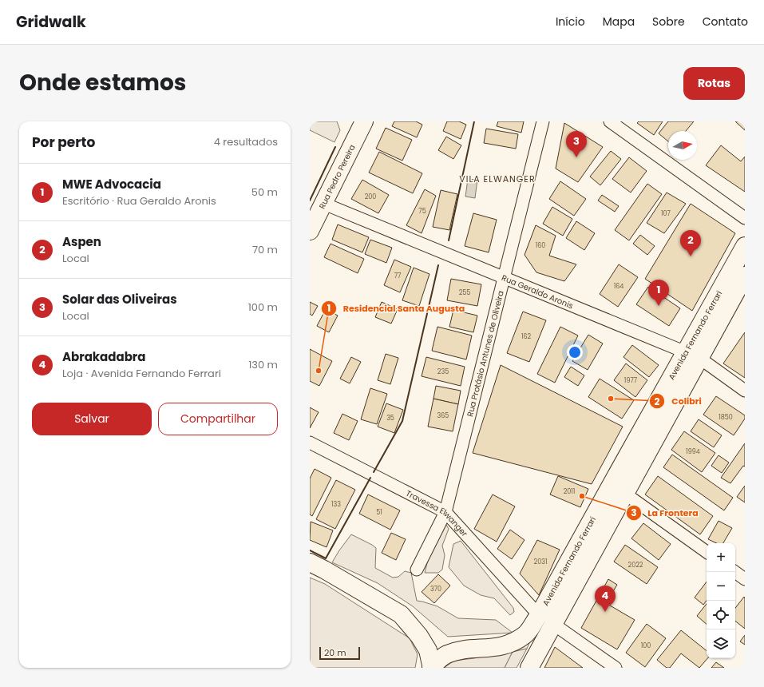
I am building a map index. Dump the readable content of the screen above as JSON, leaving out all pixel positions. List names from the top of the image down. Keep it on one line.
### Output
{"streets":{"main road":["Rua Pedro Pereira","Avenida Fernando Ferrari"],"street":["Rua Geraldo Aronis","Rua Protásio Antunes de Oliveira","Travessa Elwanger"]},"crossings":[["Rua Pedro Pereira","Rua Geraldo Aronis"],["Rua Geraldo Aronis","Avenida Fernando Ferrari"],["Rua Geraldo Aronis","Rua Protásio Antunes de Oliveira"],["Avenida Fernando Ferrari","Travessa Elwanger"],["Rua Protásio Antunes de Oliveira","Travessa Elwanger"]],"districts":["VILA ELWANGER"],"places":["Residencial Santa Augusta","Colibri","La Frontera"],"house_numbers":["200","75","107","160","77","164","255","162","235","1977","365","1850","35","1994","2011","133","51","2031","2022","370","100"],"scale_bar":"20 m","north":"right","page":{"header":"Gridwalk","nav":["Início","Mapa","Sobre","Contato"],"title":"Onde estamos","buttons":["Rotas",["Salvar","Compartilhar"]],"heading":["Por perto","4 resultados"],"pins":["3","2","1","4"],"list":[{"mark":"1","name":"MWE Advocacia","note":"Escritório · Rua Geraldo Aronis","value":"50 m"},{"mark":"2","name":"Aspen","note":"Local","value":"70 m"},{"mark":"3","name":"Solar das Oliveiras","note":"Local","value":"100 m"},{"mark":"4","name":"Abrakadabra","note":"Loja · Avenida Fernando Ferrari","value":"130 m"}],"map_buttons":["+","−"],"scale":"20 m"}}
